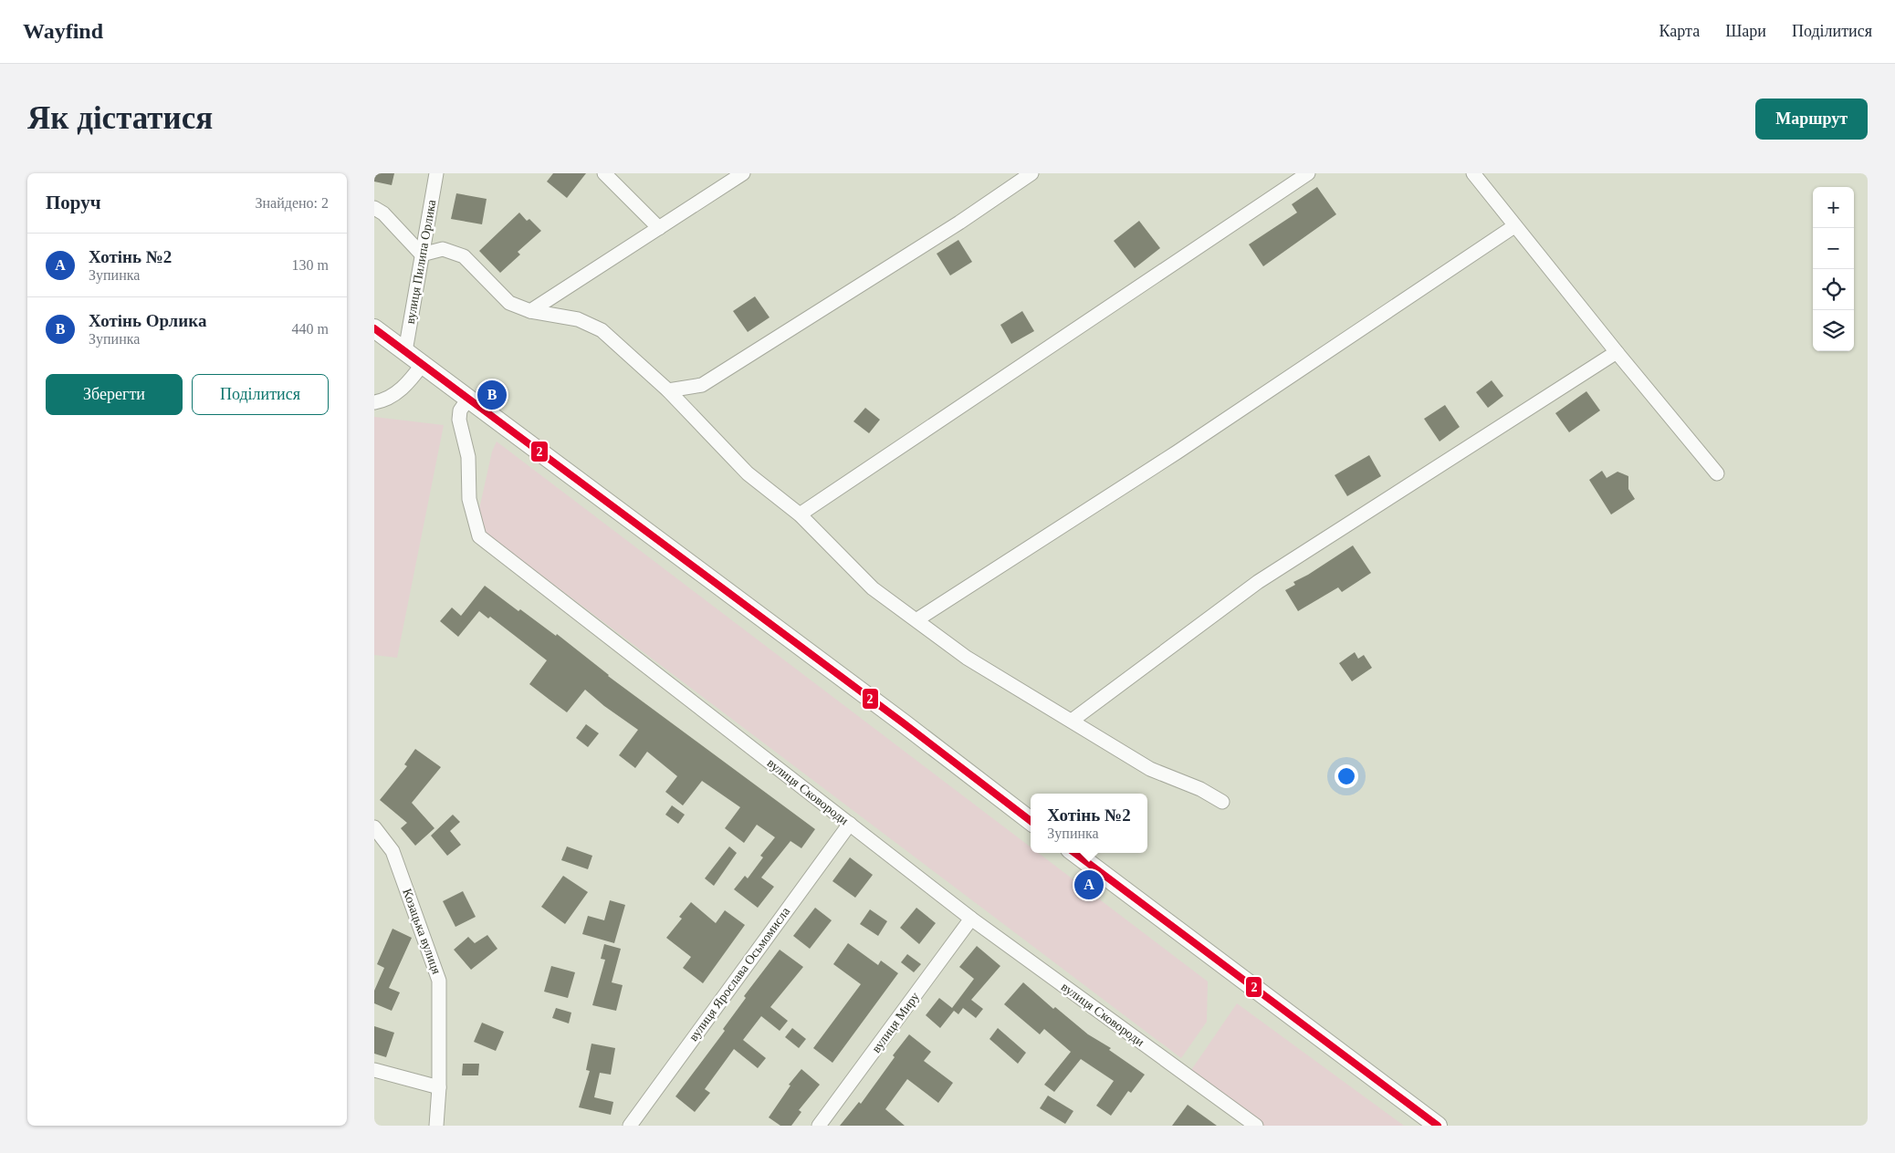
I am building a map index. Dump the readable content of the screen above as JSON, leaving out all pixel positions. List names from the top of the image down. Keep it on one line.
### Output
{"streets":{"street":["вулиця Пилипа Орлика","вулиця Сковороди","Козацька вулиця","вулиця Ярослава Осьмомисла","вулиця Миру"]},"crossings":[["вулиця Сковороди","вулиця Ярослава Осьмомисла"],["вулиця Сковороди","вулиця Миру"]],"lines":["transit line 2"],"page":{"header":"Wayfind","nav":["Карта","Шари","Поділитися"],"buttons":["Маршрут",["Зберегти","Поділитися"]],"title":"Як дістатися","heading":["Поруч","Знайдено: 2"],"map_buttons":["+","−"],"list":[{"mark":"A","name":"Хотінь №2","note":"Зупинка","value":"130 m"},{"mark":"B","name":"Хотінь Орлика","note":"Зупинка","value":"440 m"}],"pins":["B","A"],"popup":["Хотінь №2","Зупинка"]}}
